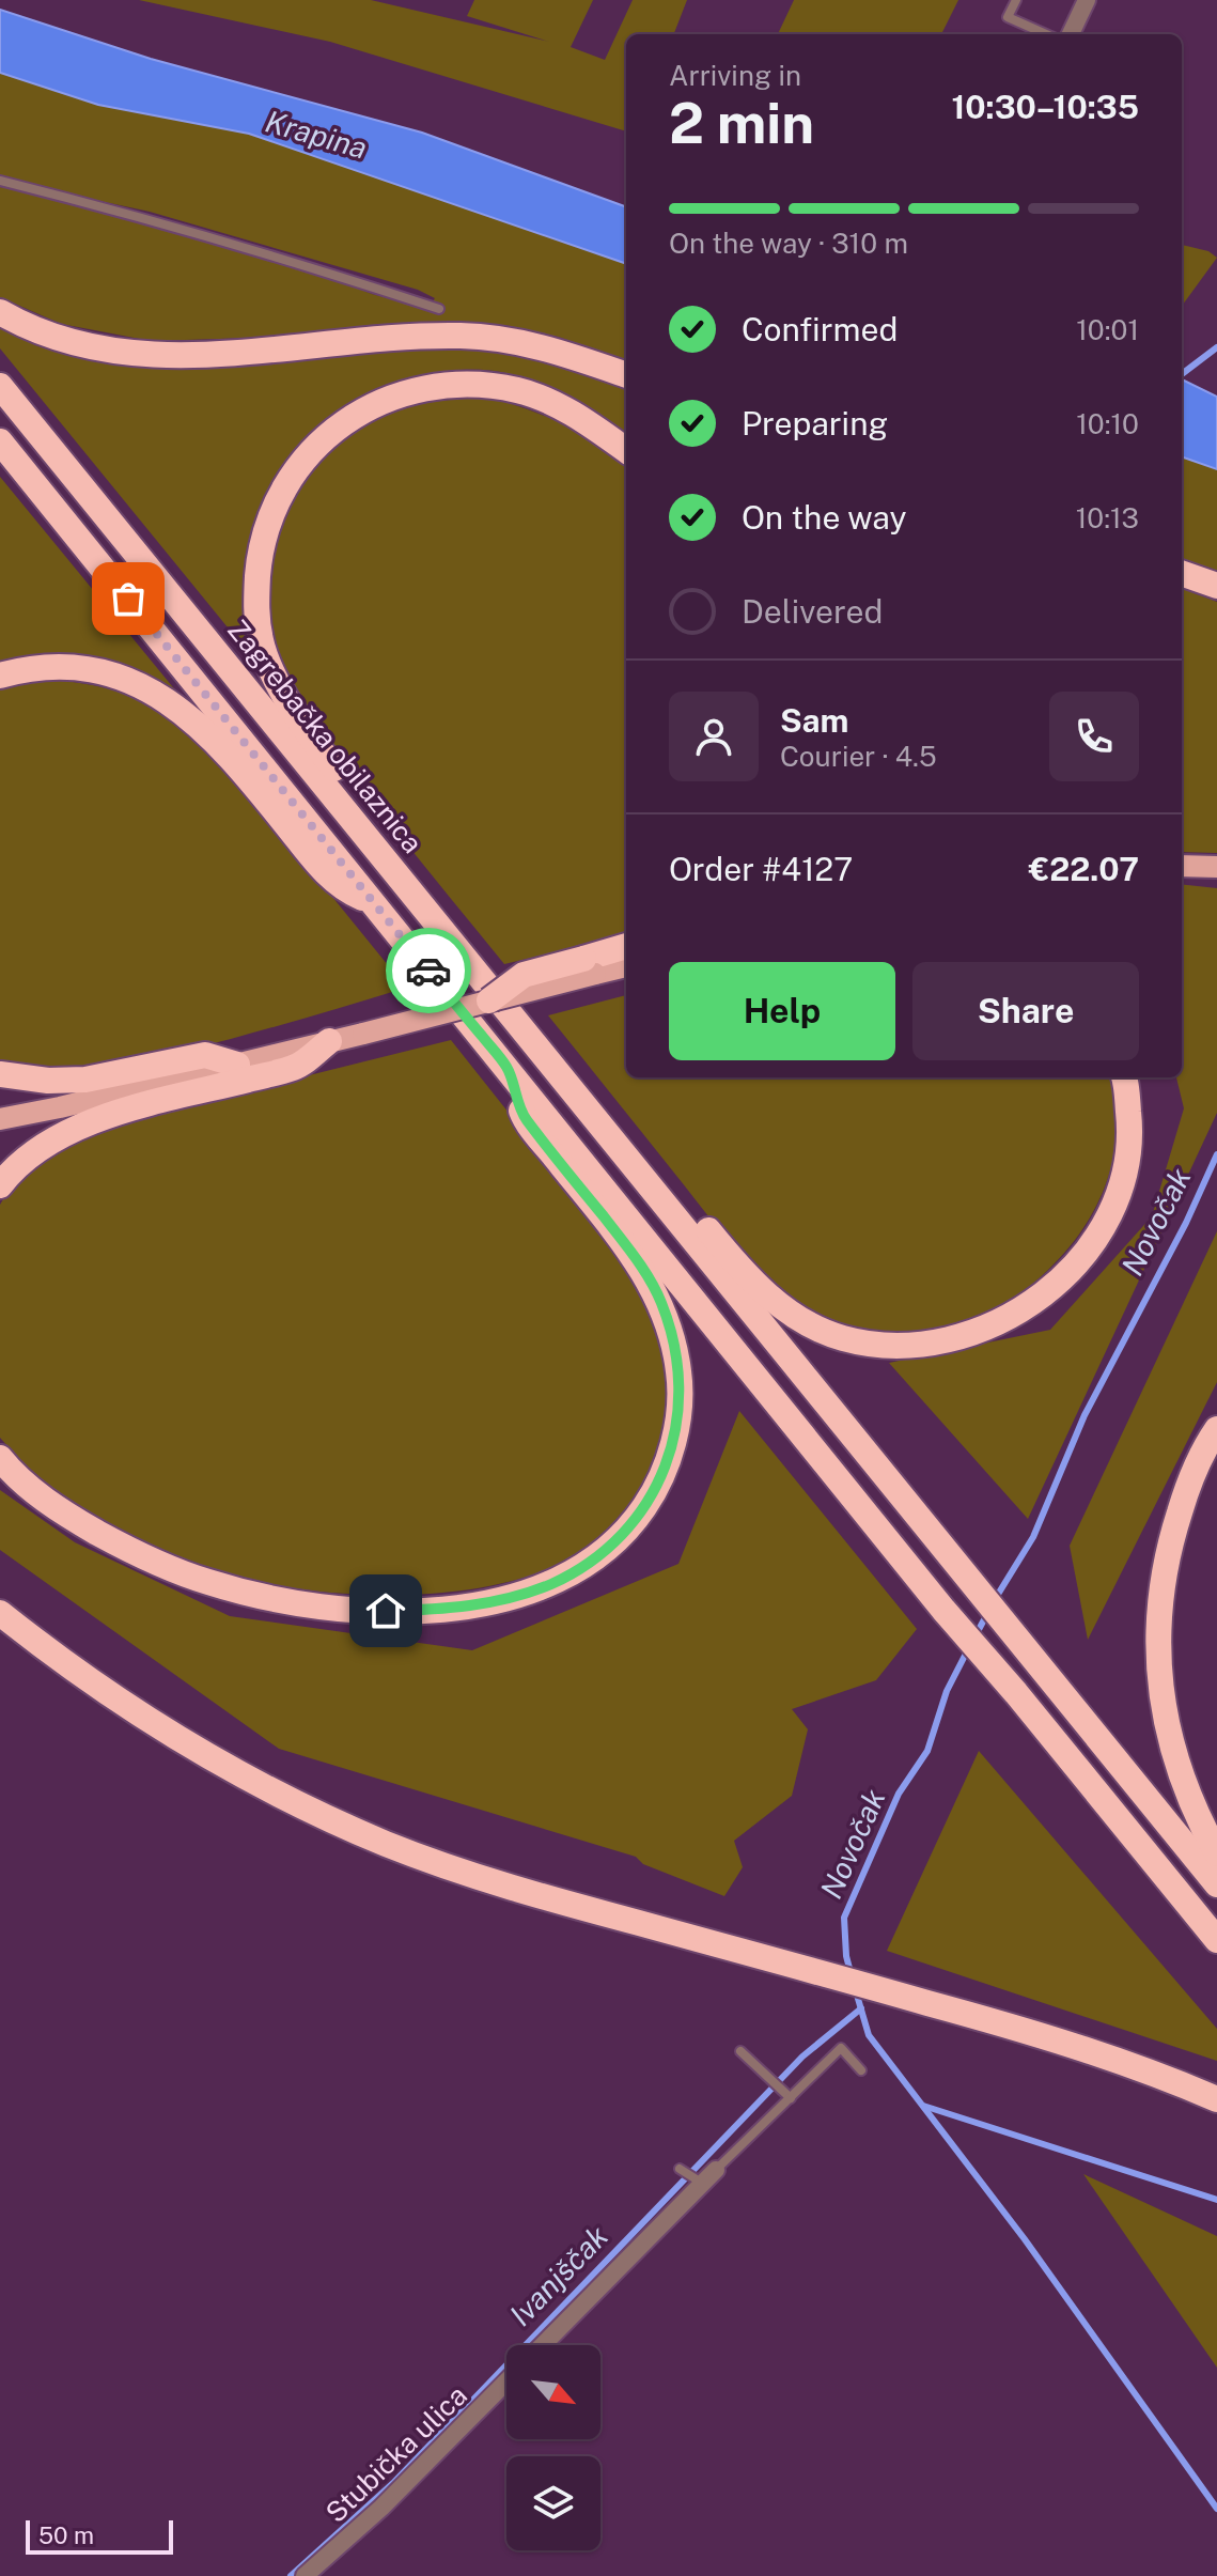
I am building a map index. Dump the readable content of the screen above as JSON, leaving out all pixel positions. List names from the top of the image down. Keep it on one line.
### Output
{"streets":{"highway":["Zagrebačka obilaznica"],"street":["Stubička ulica"]},"water":["Krapina","Novočak","Ivanjščak"],"scale_bar":"50 m","north":"bottom right","page":{"heading":["2 min","Arriving in","10:30–10:35"],"panel":["Sam","Courier · 4.5","Order #4127","€22.07"],"bar":"On the way · 310 m","list":[["Confirmed","10:01"],["Preparing","10:10"],["On the way","10:13"],"Delivered"],"buttons":["Help","Share"],"scale":"50 m"}}
